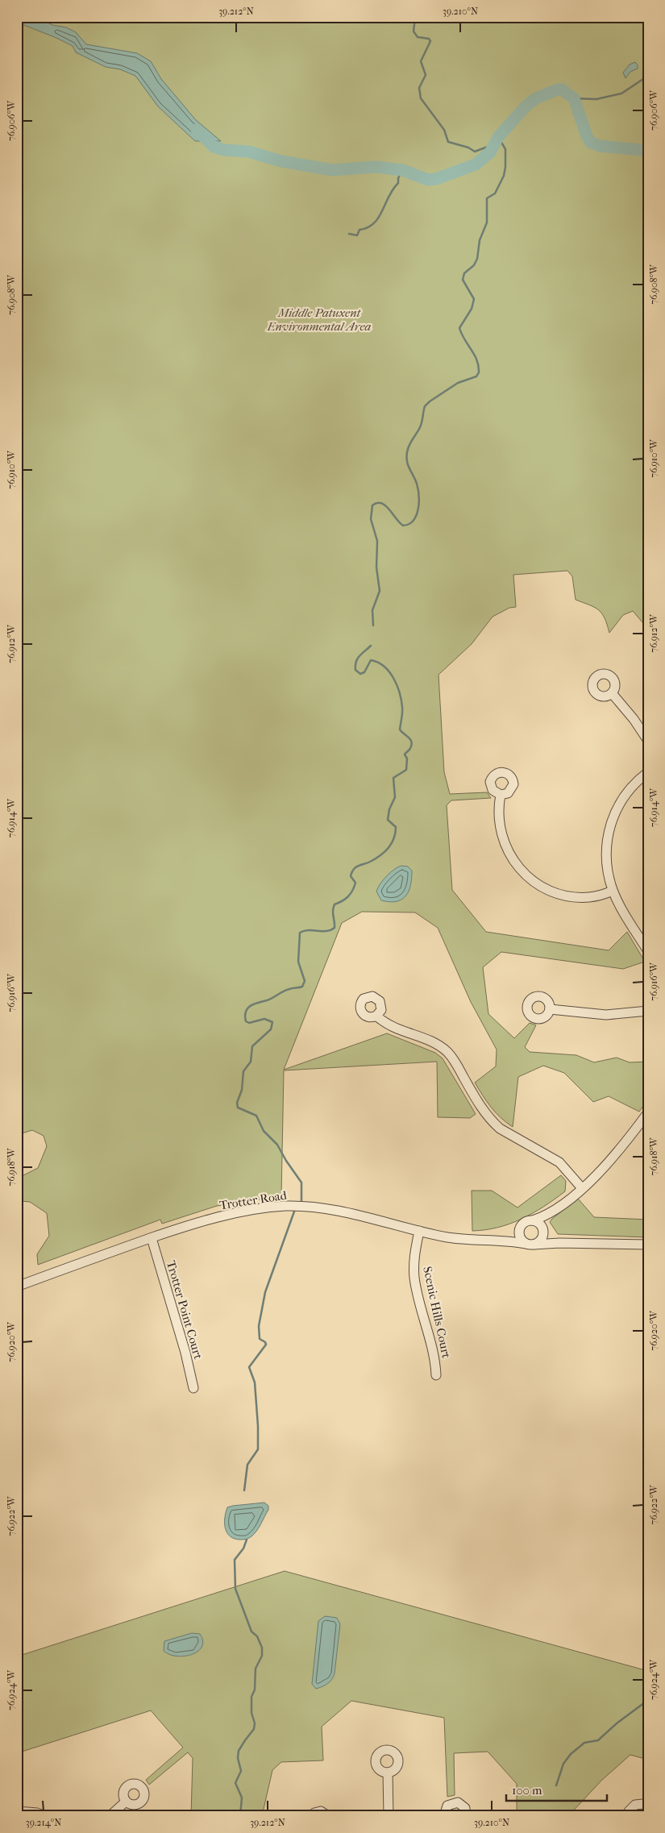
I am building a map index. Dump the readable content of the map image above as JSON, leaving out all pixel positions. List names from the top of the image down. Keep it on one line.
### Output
{"streets":{"street":["Trotter Road","Trotter Point Court","Scenic Hills Court"]},"crossings":[["Trotter Road","Trotter Point Court"],["Trotter Road","Scenic Hills Court"]],"parks":["Middle Patuxent Environmental Area"],"scale_bar":"100 m","coordinates":["39.212°N","39.210°N","76.906°W","76.908°W","76.910°W","76.912°W","76.914°W","76.916°W","76.918°W","76.920°W","76.922°W","76.924°W","39.214°N"]}
